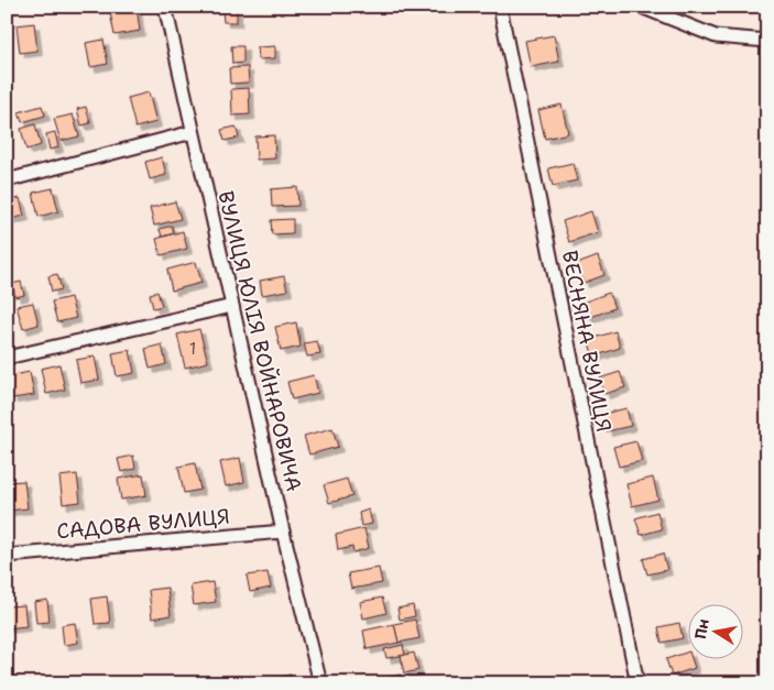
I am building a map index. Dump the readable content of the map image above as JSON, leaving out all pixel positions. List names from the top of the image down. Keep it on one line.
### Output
{"streets":{"street":["ВУЛИЦЯ ЮЛІЯ ВОЙНАРОВИЧА","ВЕСНЯНА ВУЛИЦЯ","САДОВА ВУЛИЦЯ"]},"crossings":[["ВУЛИЦЯ ЮЛІЯ ВОЙНАРОВИЧА","САДОВА ВУЛИЦЯ"]],"house_numbers":["1"],"north":"left"}
